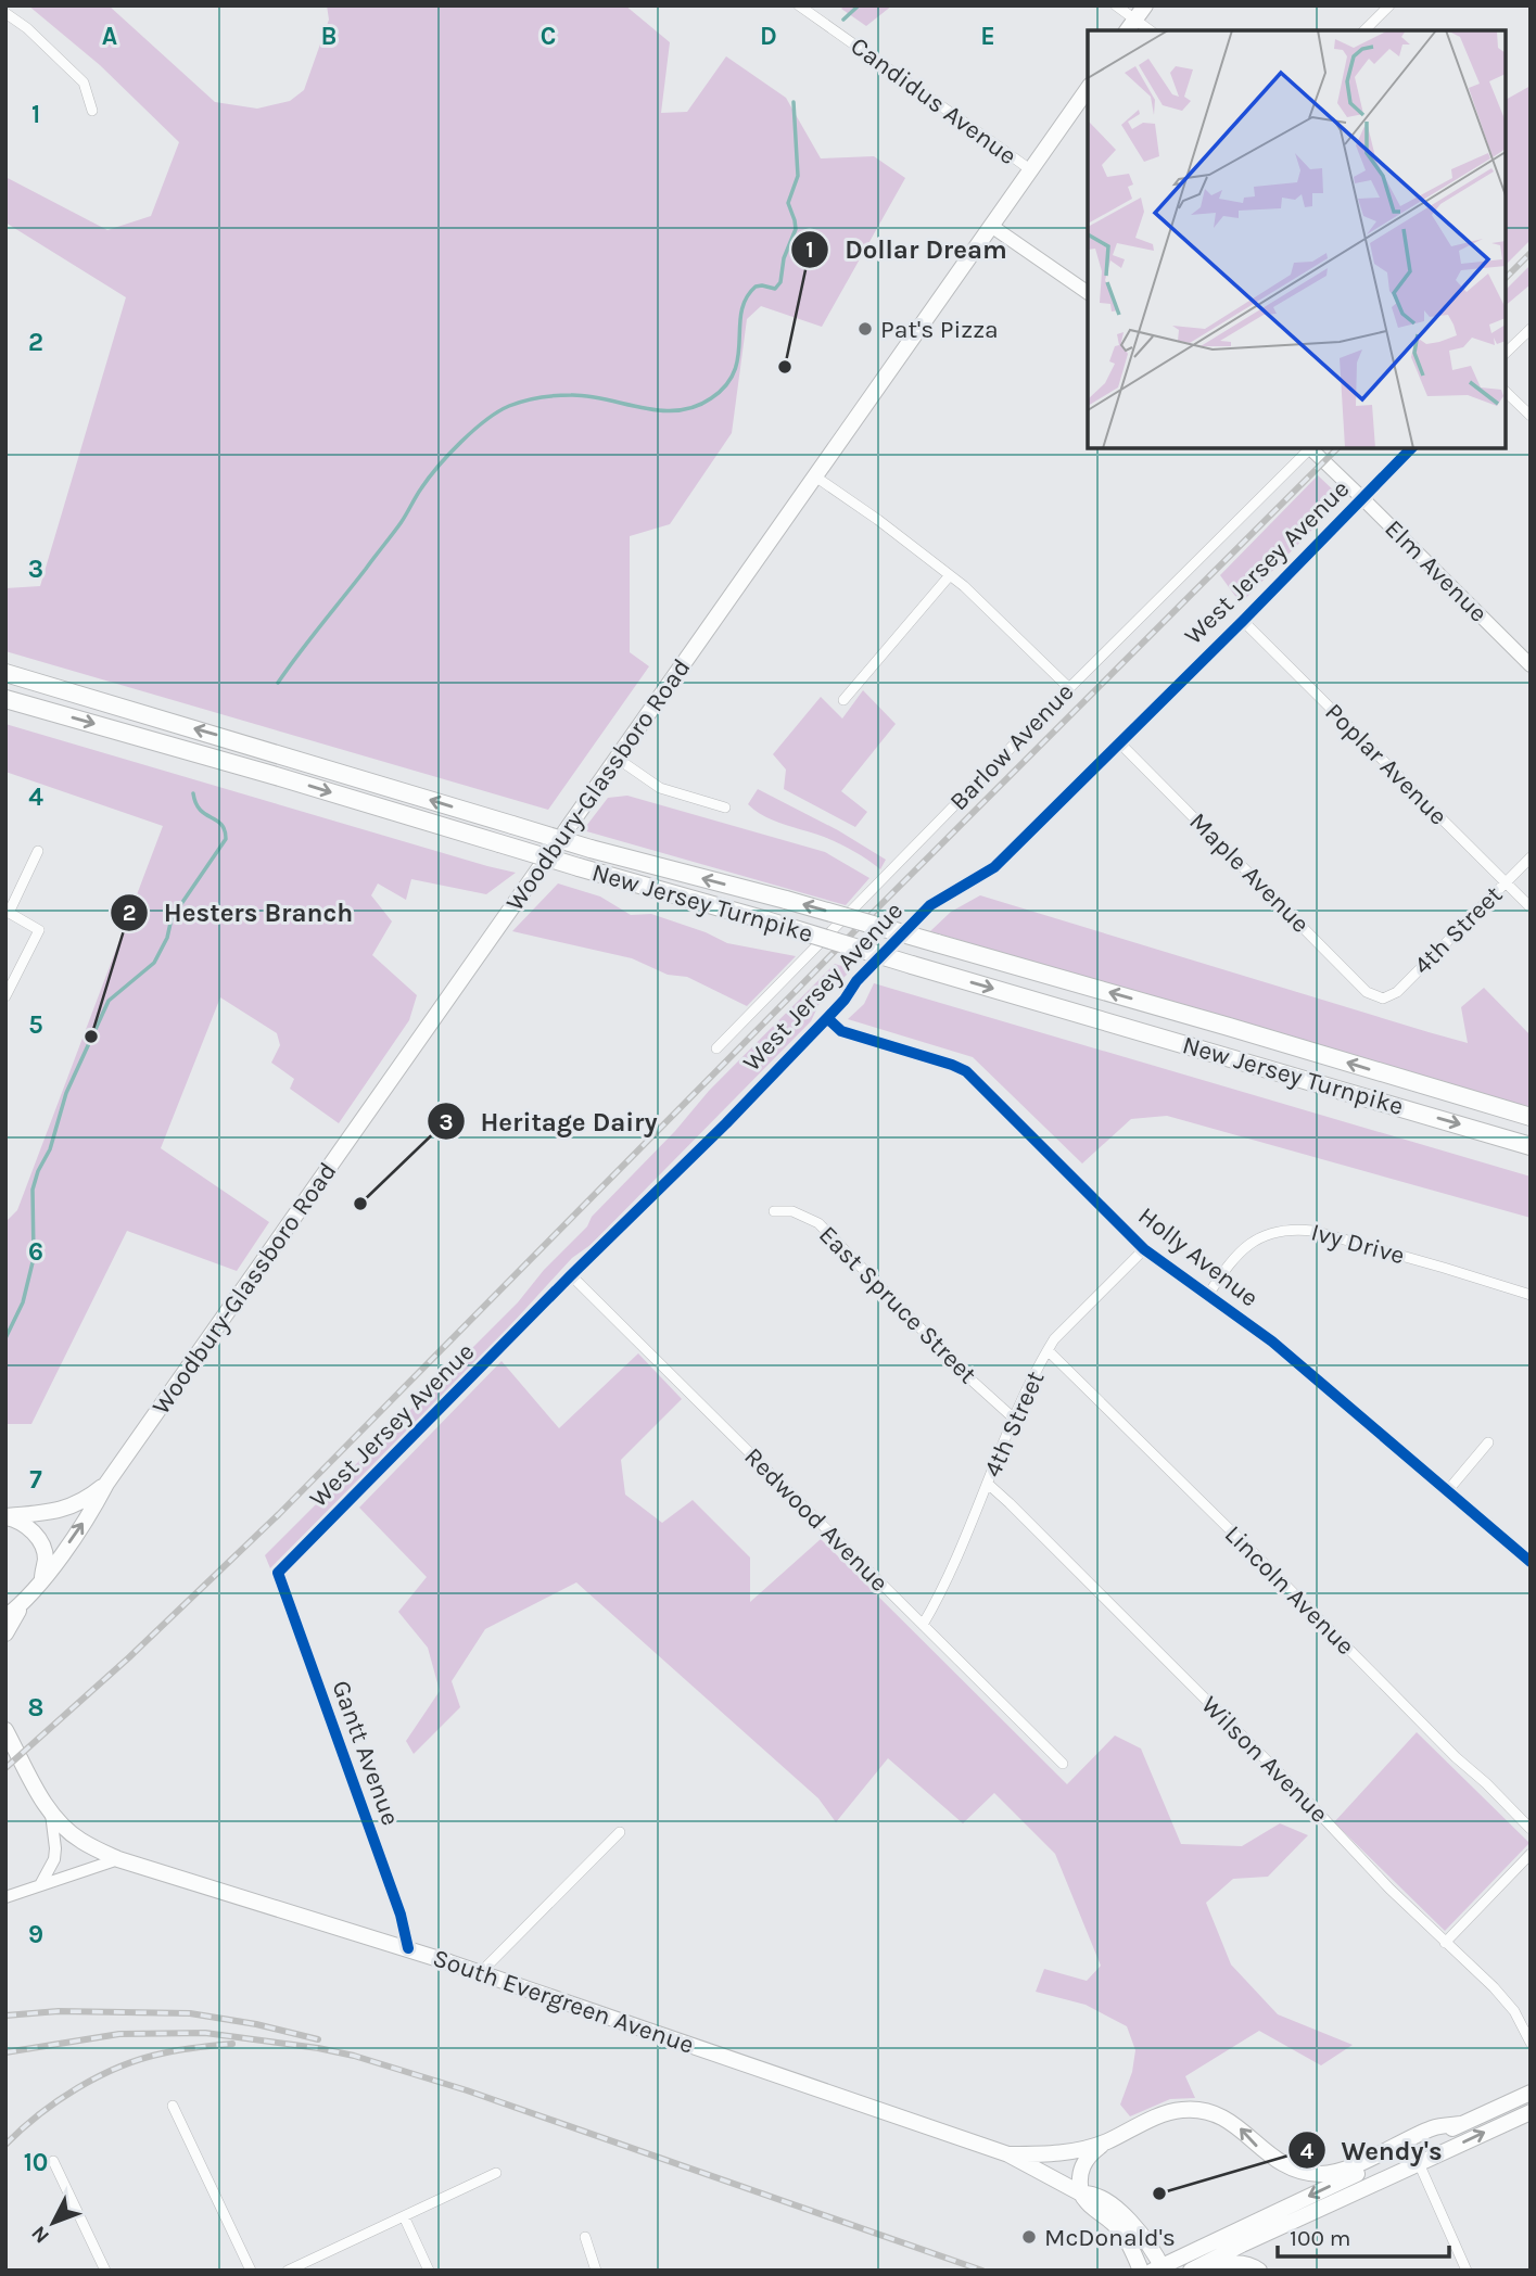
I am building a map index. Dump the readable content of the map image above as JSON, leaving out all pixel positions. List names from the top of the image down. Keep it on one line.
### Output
{"streets":{"highway":["New Jersey Turnpike"],"main road":["Elm Avenue","Woodbury-Glassboro Road","South Evergreen Avenue"],"street":["Candidus Avenue","West Jersey Avenue","Barlow Avenue","Poplar Avenue","Maple Avenue","4th Street","Ivy Drive","Holly Avenue","East Spruce Street","Redwood Avenue","Lincoln Avenue","Gantt Avenue","Wilson Avenue"]},"crossings":[["Candidus Avenue","Woodbury-Glassboro Road"],["West Jersey Avenue","Elm Avenue"],["West Jersey Avenue","Poplar Avenue"],["West Jersey Avenue","Maple Avenue"],["West Jersey Avenue","Holly Avenue"],["West Jersey Avenue","Redwood Avenue"],["West Jersey Avenue","Gantt Avenue"],["Poplar Avenue","4th Street"],["Maple Avenue","4th Street"],["4th Street","Holly Avenue"],["4th Street","East Spruce Street"],["4th Street","Redwood Avenue"],["4th Street","Lincoln Avenue"],["4th Street","Wilson Avenue"],["Ivy Drive","Holly Avenue"],["Gantt Avenue","South Evergreen Avenue"]],"places":["Pat's Pizza","Dollar Dream","Hesters Branch","Heritage Dairy","Wendy's","McDonald's"],"scale_bar":"100 m","north":"bottom left","grid":{"columns":["A","B","C","D","E"],"rows":["1","2","3","4","5","6","7","8","9","10"]}}
